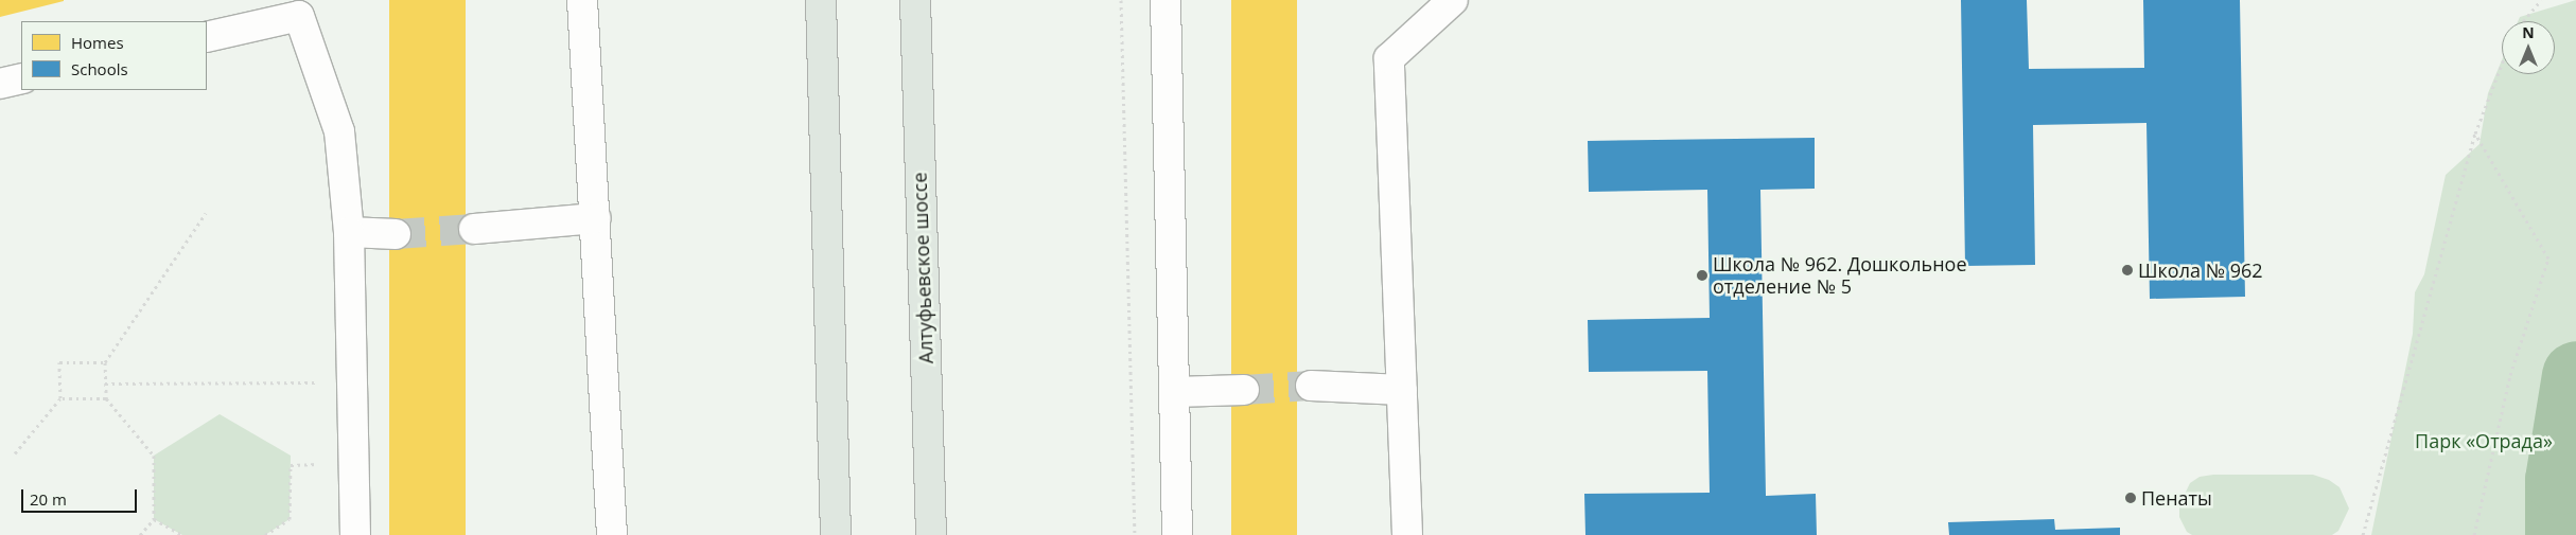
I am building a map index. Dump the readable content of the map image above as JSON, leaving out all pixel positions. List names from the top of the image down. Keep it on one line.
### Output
{"streets":{"main road":["Алтуфьевское шоссе"]},"parks":["Парк «Отрада»"],"places":["Школа № 962","Школа № 962. Дошкольное отделение № 5","Пенаты"],"legend":["Homes","Schools"],"scale_bar":"20 m","north":"top"}
